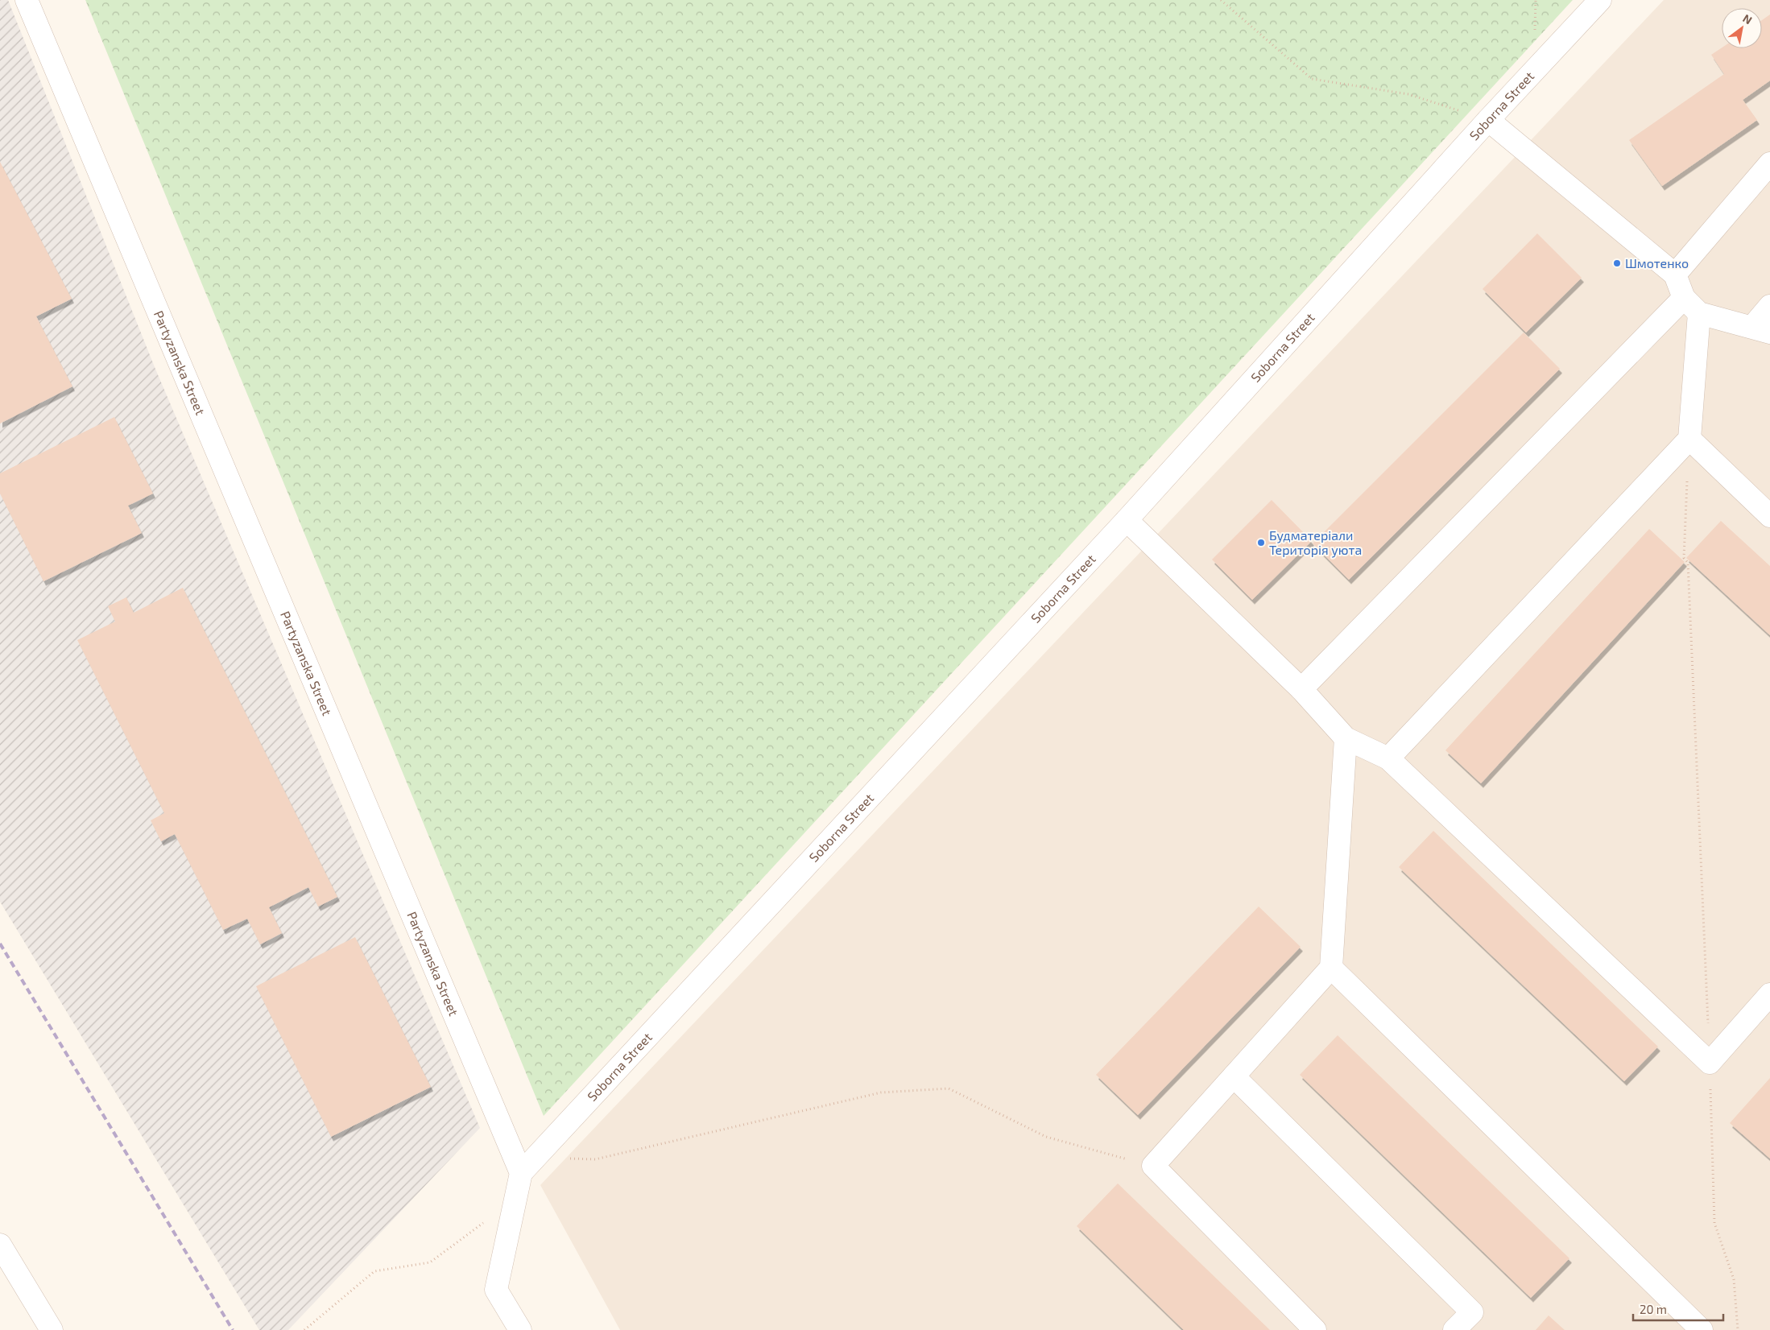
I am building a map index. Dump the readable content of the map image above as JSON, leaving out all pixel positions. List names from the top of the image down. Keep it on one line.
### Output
{"streets":{"street":["Soborna Street","Partyzanska Street"]},"crossings":[["Soborna Street","Partyzanska Street"]],"places":["Шмотенко","Будматеріали Територія уюта"],"scale_bar":"20 m","north":"top right"}
